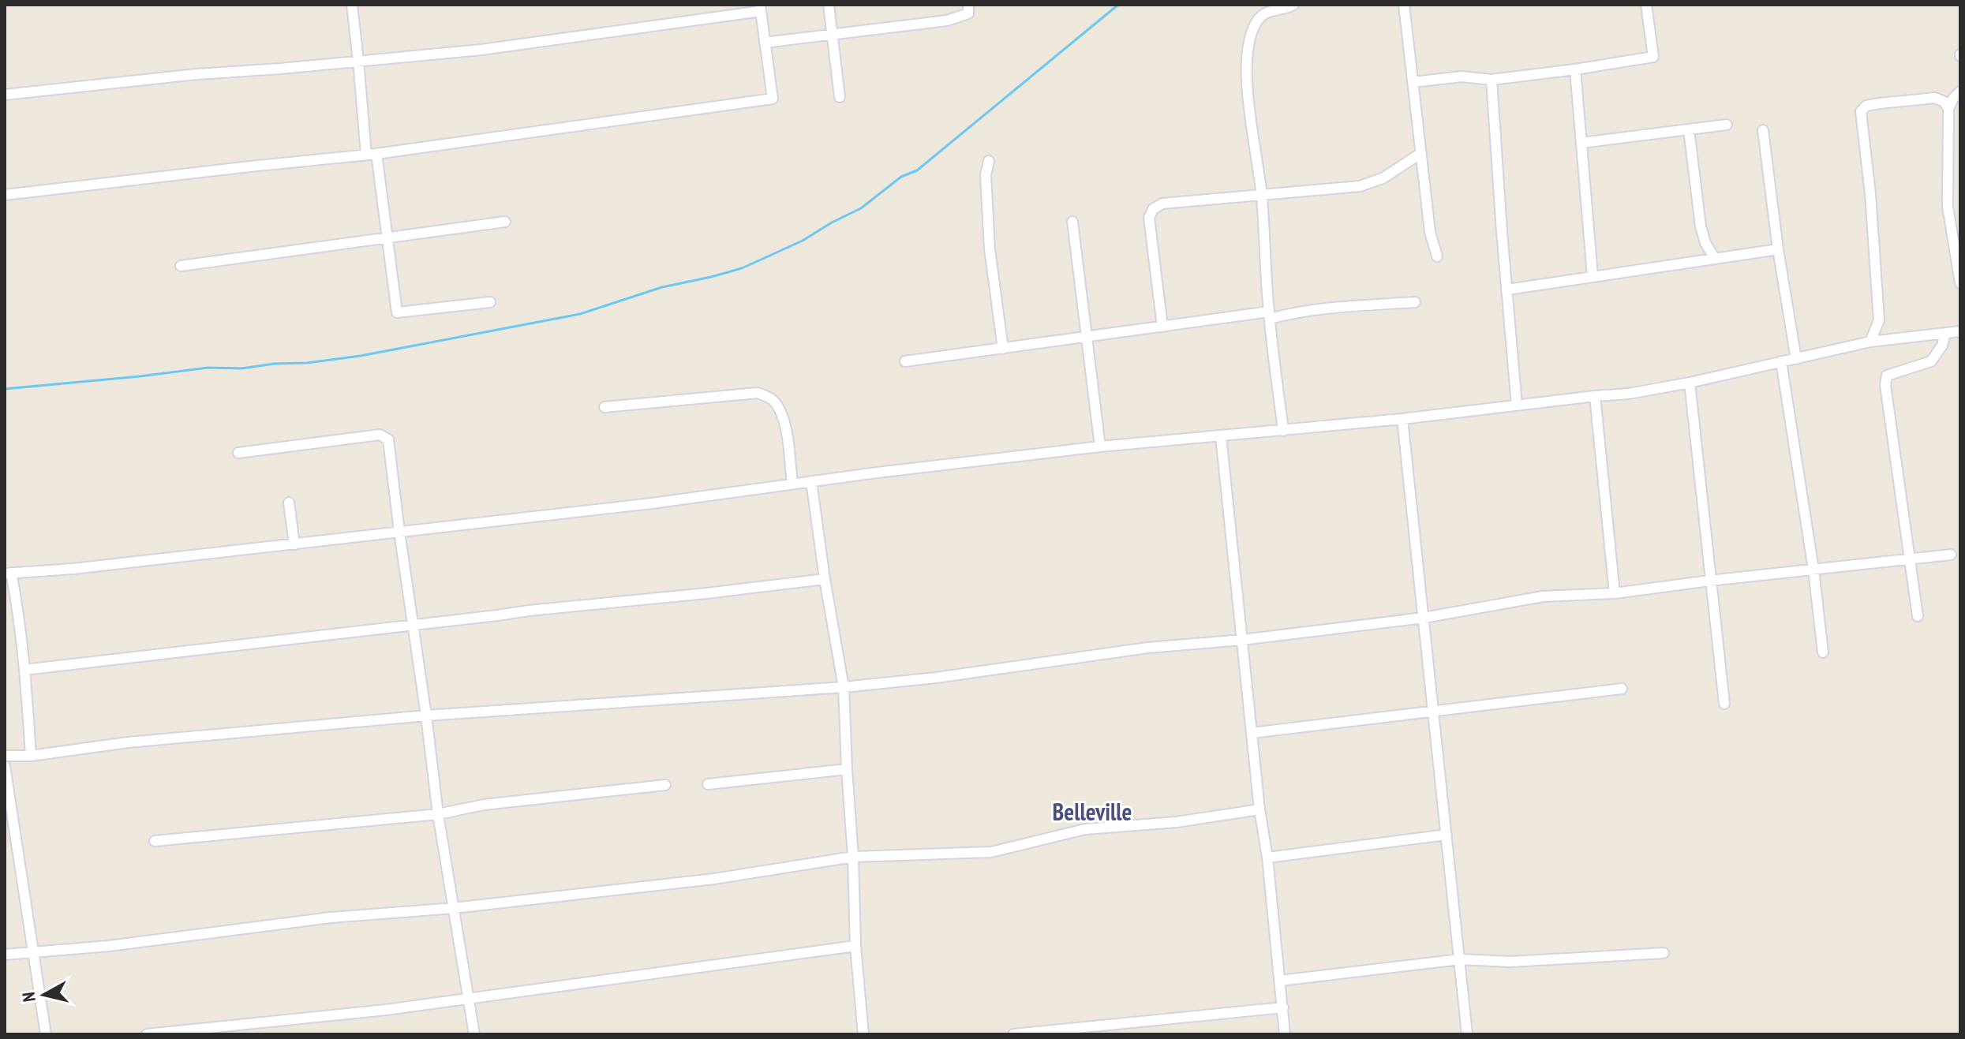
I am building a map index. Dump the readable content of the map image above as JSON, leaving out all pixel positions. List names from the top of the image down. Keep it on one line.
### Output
{"districts":["Belleville"],"north":"left"}
